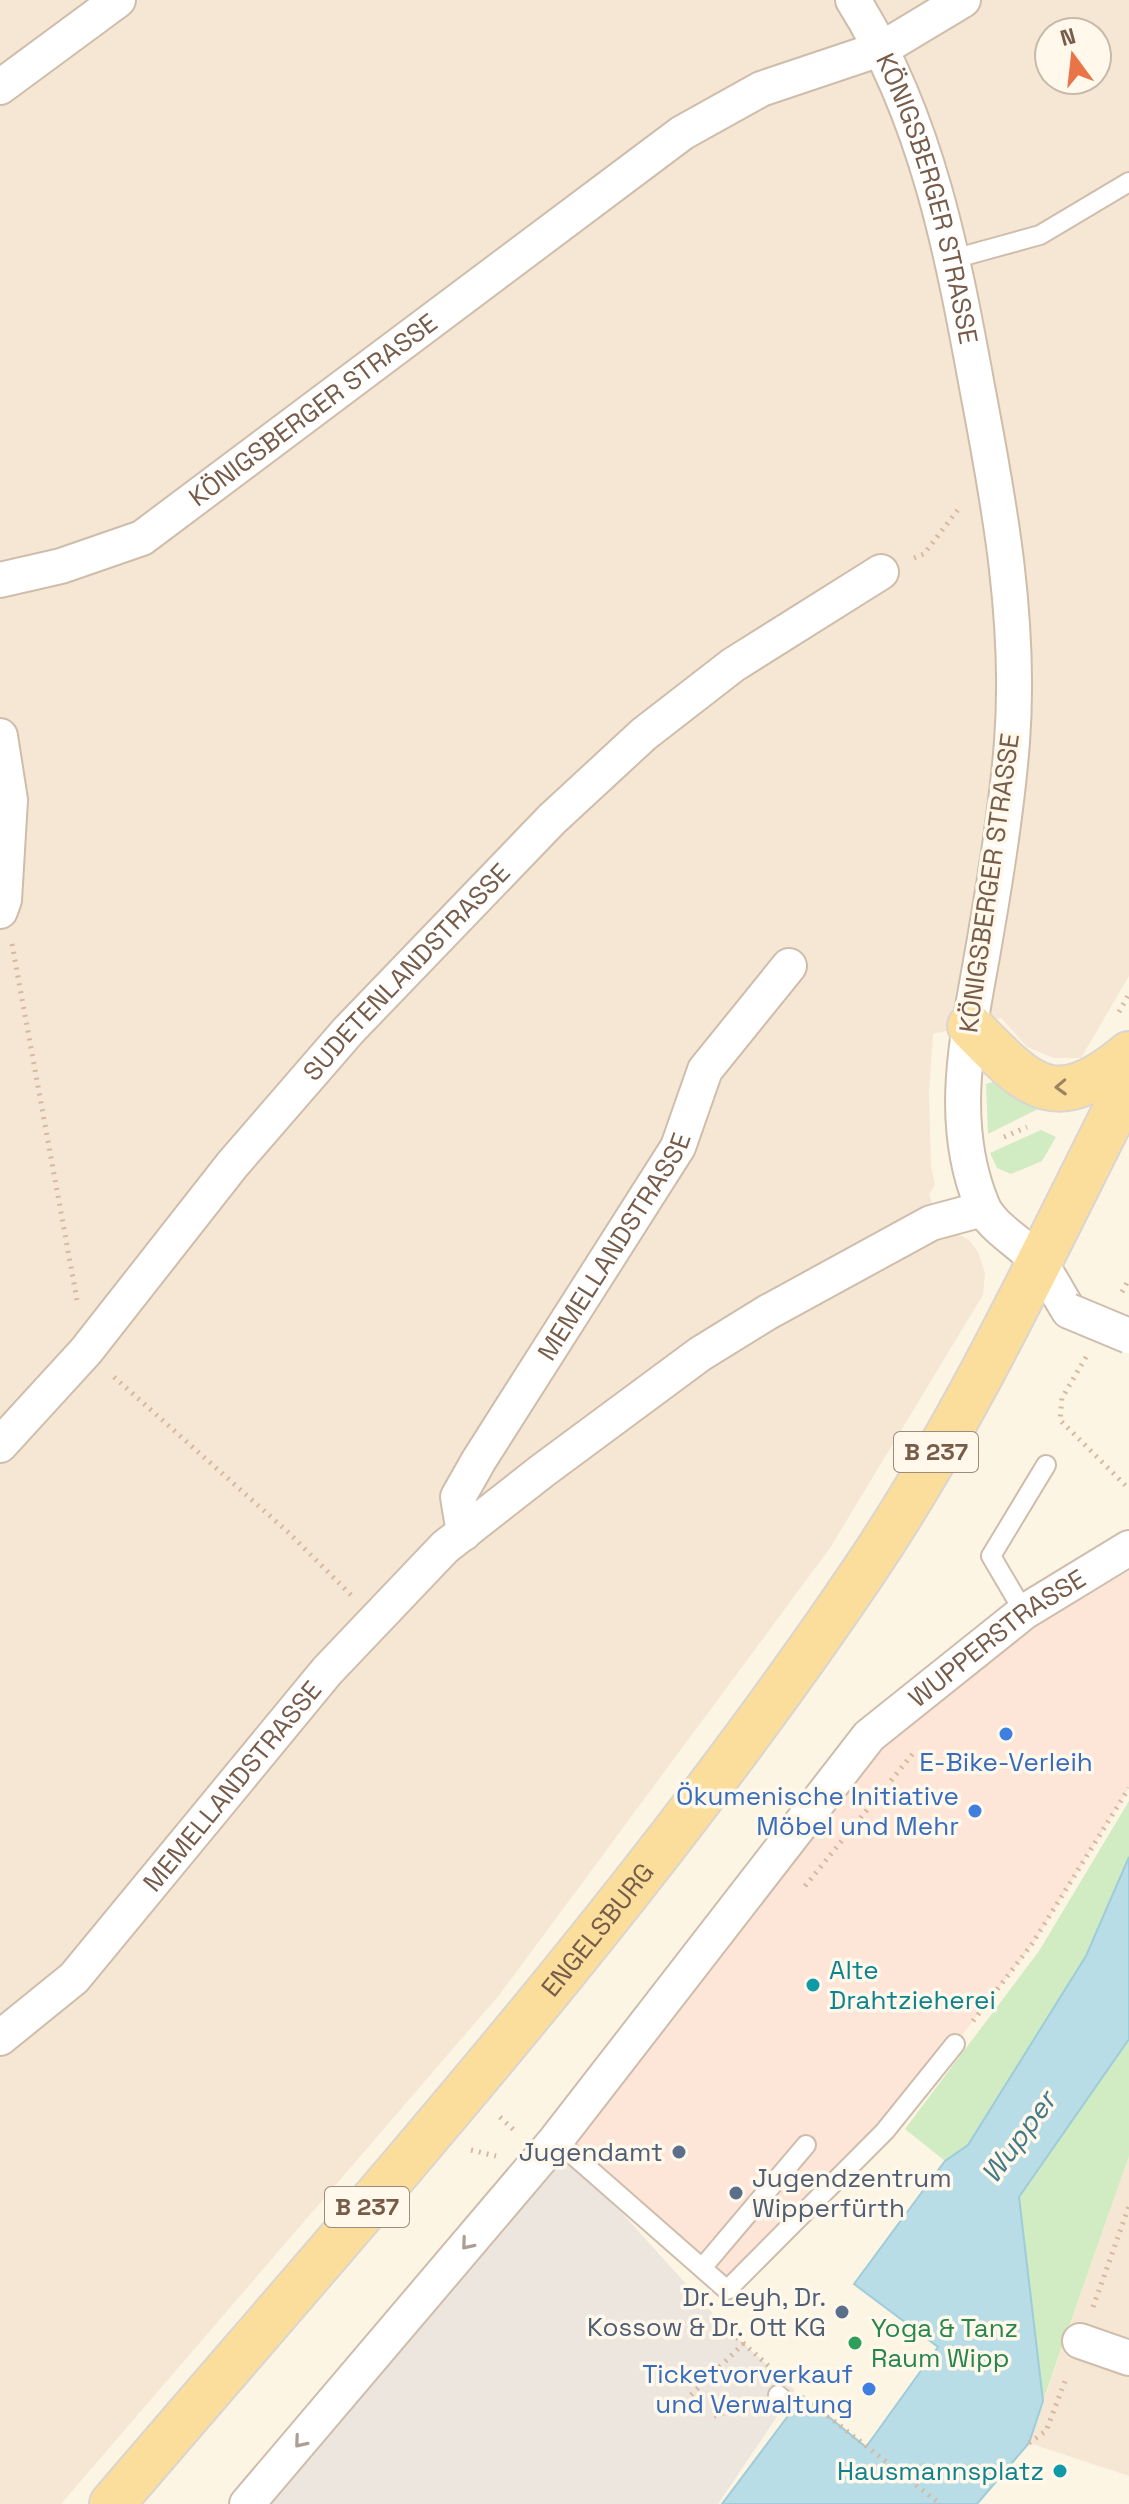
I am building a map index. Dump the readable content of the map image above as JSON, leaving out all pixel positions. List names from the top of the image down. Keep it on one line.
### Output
{"streets":{"main road":["B 237","ENGELSBURG"],"street":["KÖNIGSBERGER STRASSE","SUDETENLANDSTRASSE","MEMELLANDSTRASSE","WUPPERSTRASSE"]},"crossings":[["KÖNIGSBERGER STRASSE","MEMELLANDSTRASSE"],["B 237","ENGELSBURG"]],"one_way":["WUPPERSTRASSE"],"water":["Wupper"],"places":["E-Bike-Verleih","Ökumenische Initiative Möbel und Mehr","Alte Drahtzieherei","Jugendamt","Jugendzentrum Wipperfürth","Dr. Leyh, Dr. Kossow & Dr. Ott KG","Yoga & Tanz Raum Wipp","Ticketvorverkauf und Verwaltung","Hausmannsplatz"],"north":"top"}
